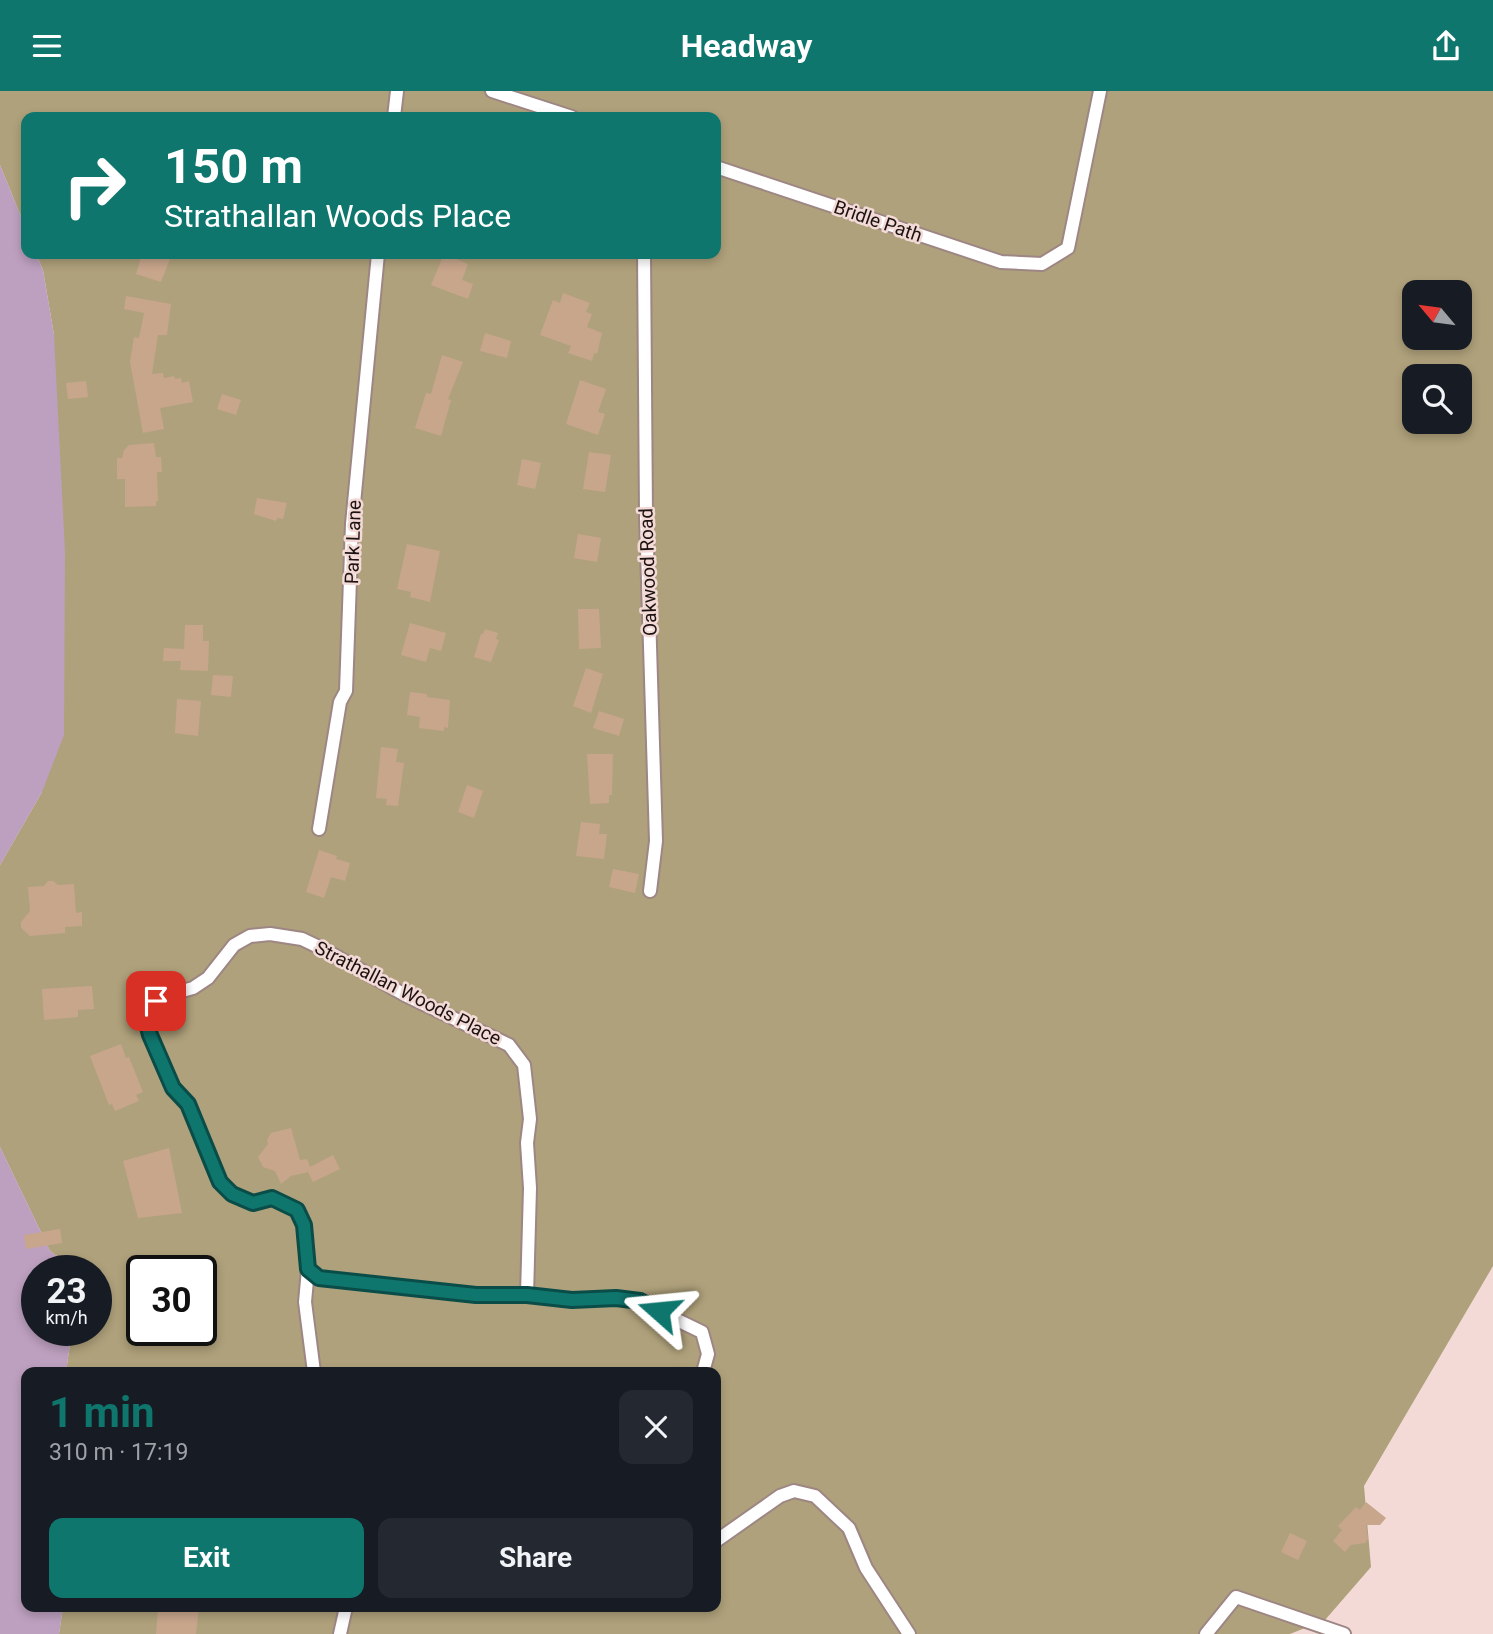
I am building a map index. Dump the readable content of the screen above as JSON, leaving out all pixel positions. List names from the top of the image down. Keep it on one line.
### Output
{"streets":{"street":["Bridle Path","Park Lane","Oakwood Road","Strathallan Woods Place"]},"north":"top left","page":{"header":"Headway","turn":["150 m","Strathallan Woods Place"],"speed":"23 km/h","limit":"30","heading":["1 min","310 m · 17:19"],"buttons":["Exit","Share"]}}
